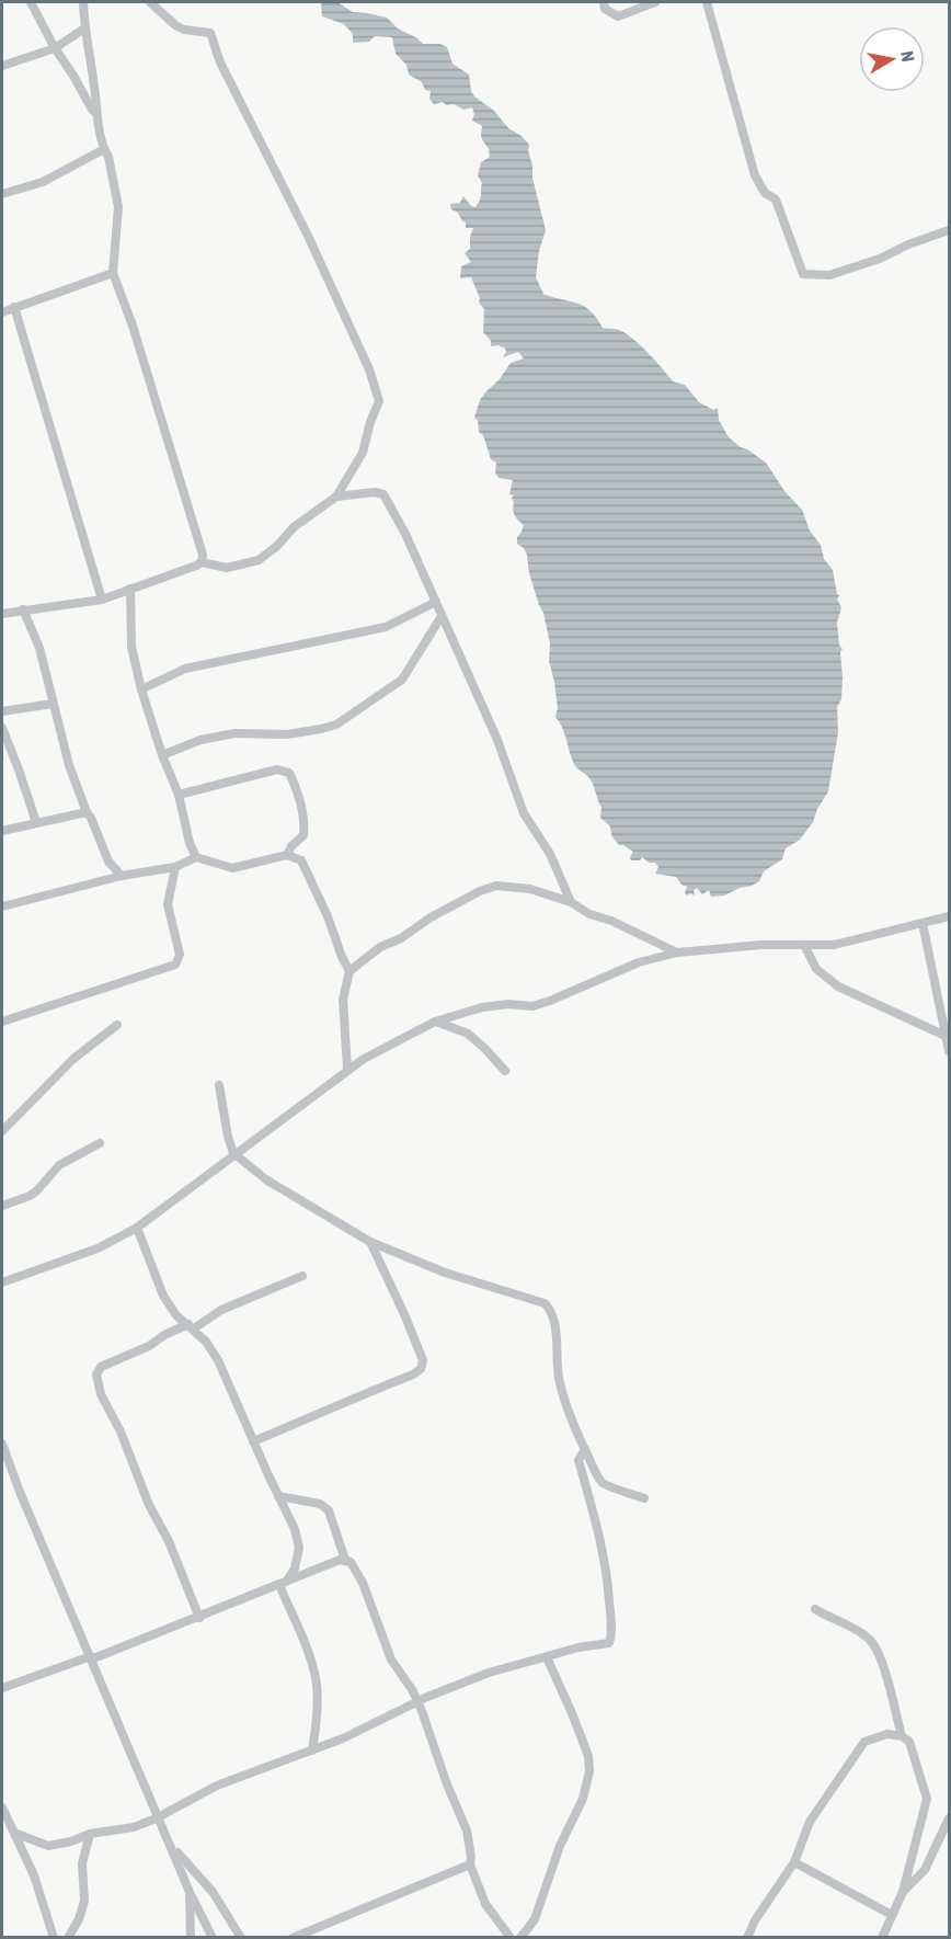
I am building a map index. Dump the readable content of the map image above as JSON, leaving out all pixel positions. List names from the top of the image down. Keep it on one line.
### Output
{"north":"right"}
